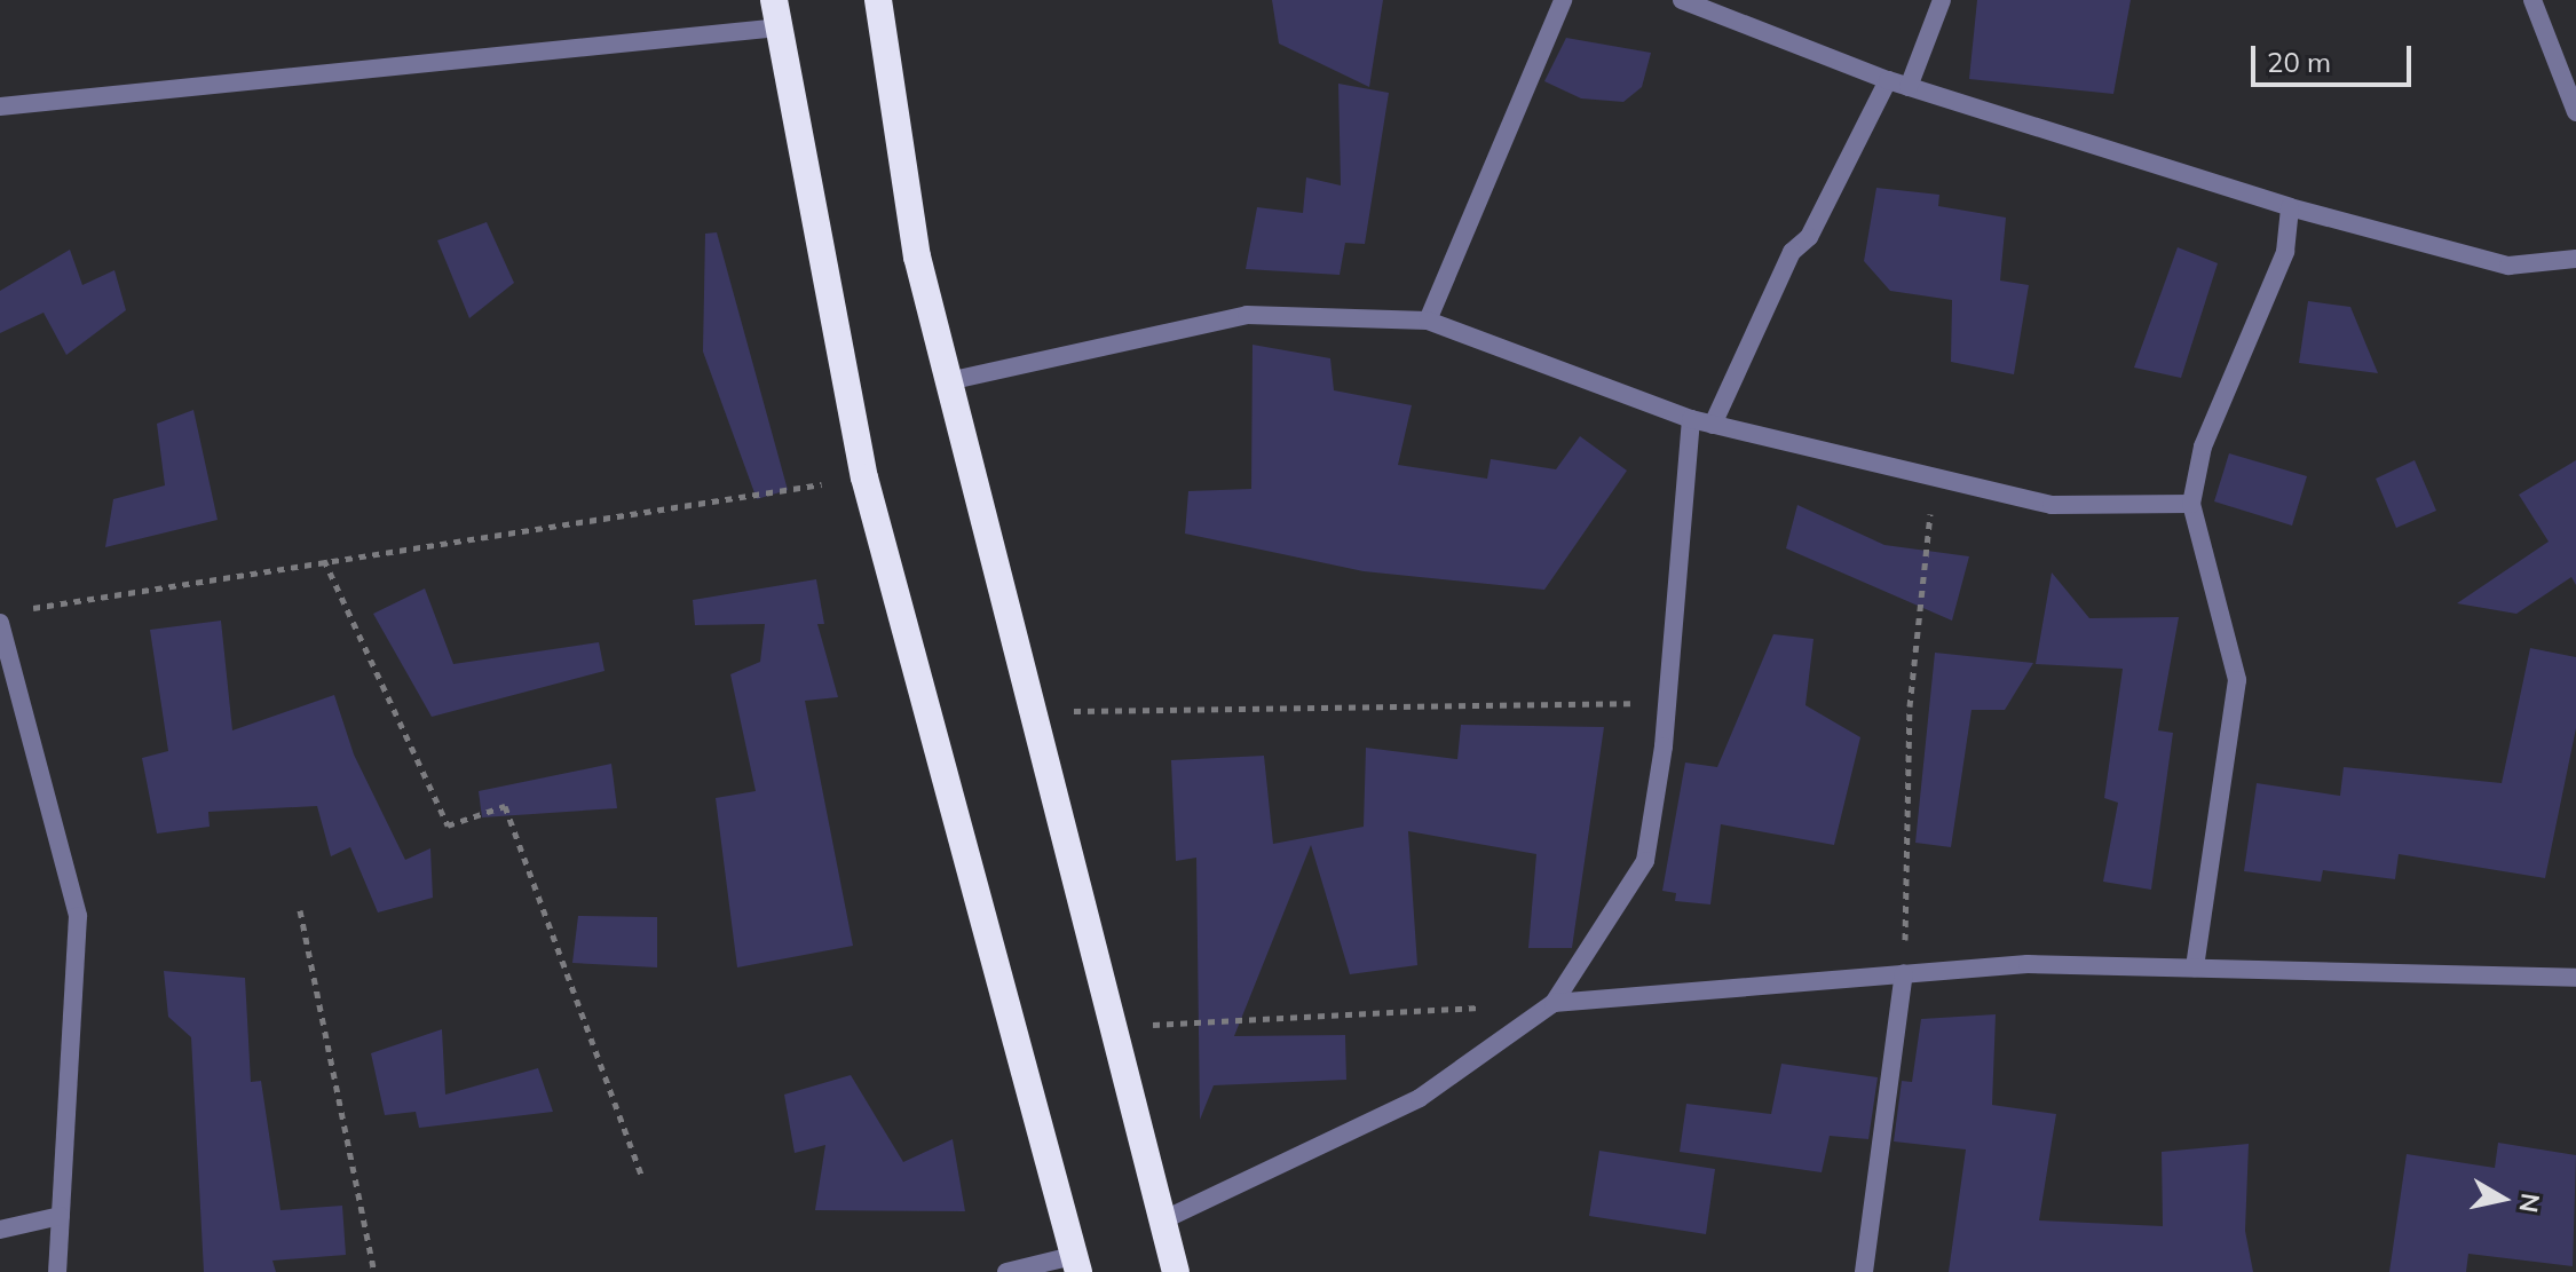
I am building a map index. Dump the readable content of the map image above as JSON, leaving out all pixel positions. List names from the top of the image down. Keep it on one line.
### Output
{"scale_bar":"20 m","north":"right"}
